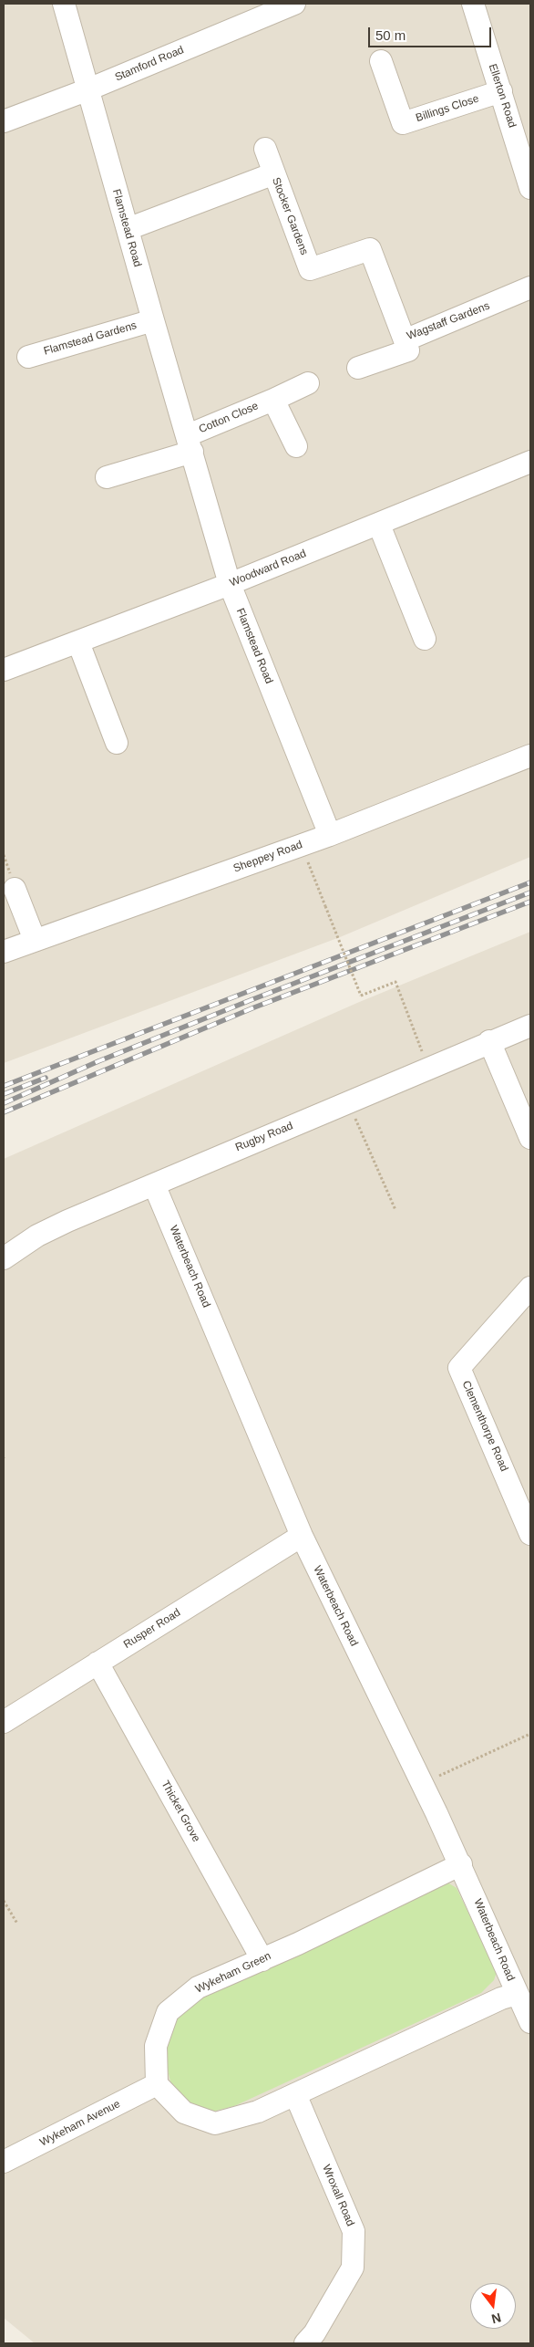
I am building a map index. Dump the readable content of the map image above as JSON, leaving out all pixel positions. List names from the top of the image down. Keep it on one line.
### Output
{"streets":{"street":["Stamford Road","Ellerton Road","Billings Close","Stocker Gardens","Flamstead Road","Wagstaff Gardens","Flamstead Gardens","Cotton Close","Woodward Road","Sheppey Road","Rugby Road","Waterbeach Road","Clementhorpe Road","Rusper Road","Thicket Grove","Wykeham Green","Wykeham Avenue","Wroxall Road"]},"crossings":[["Stamford Road","Flamstead Road"],["Ellerton Road","Billings Close"],["Stocker Gardens","Flamstead Road"],["Stocker Gardens","Wagstaff Gardens"],["Flamstead Road","Flamstead Gardens"],["Flamstead Road","Cotton Close"],["Flamstead Road","Woodward Road"],["Flamstead Road","Sheppey Road"],["Rugby Road","Waterbeach Road"],["Waterbeach Road","Rusper Road"],["Waterbeach Road","Wykeham Green"],["Rusper Road","Thicket Grove"],["Thicket Grove","Wykeham Green"],["Wykeham Green","Wykeham Avenue"]],"scale_bar":"50 m","north":"bottom"}
